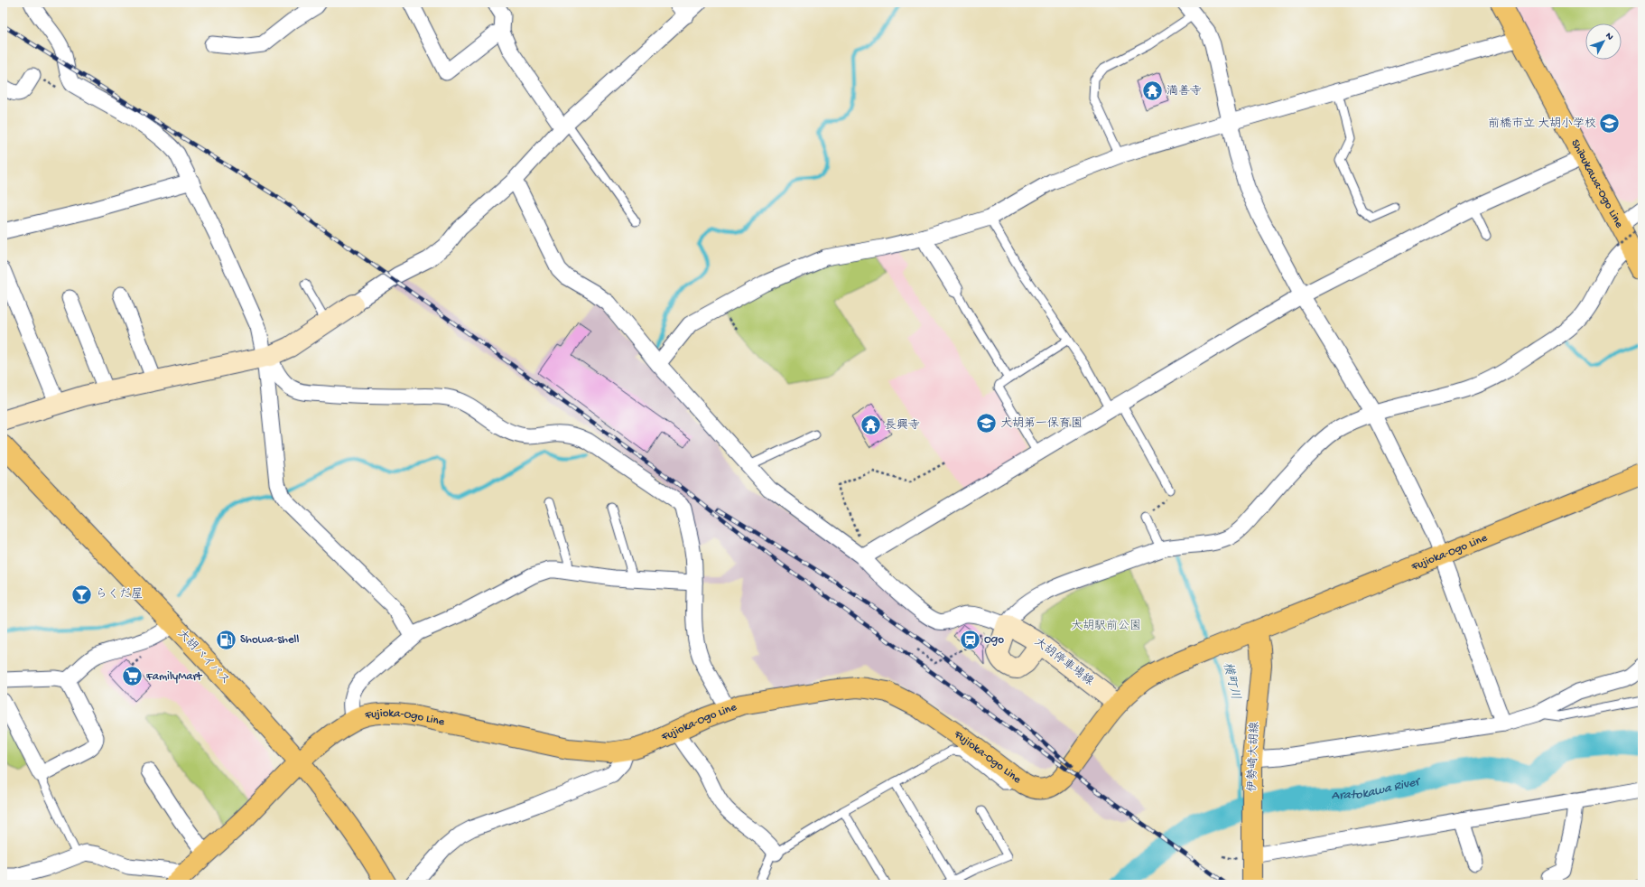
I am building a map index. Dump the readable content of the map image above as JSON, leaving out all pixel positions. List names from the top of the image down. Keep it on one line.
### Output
{"streets":{"main road":["Shibukawa-Ogo Line","Fujioka-Ogo Line","大胡バイパス","伊勢崎大胡線"],"street":["大胡停車場線"]},"crossings":[["Fujioka-Ogo Line","大胡バイパス"],["Fujioka-Ogo Line","大胡停車場線"],["Fujioka-Ogo Line","伊勢崎大胡線"]],"water":["横町川","Aratokawa River"],"parks":["大胡駅前公園"],"places":{"temple":["満善寺","長興寺"],"school or university":["前橋市立 大胡小学校","大胡第一保育園"],"bar":["らくだ屋"],"fuel station":["Showa-shell"],"station":["Ogo"],"supermarket":["FamilyMart"]},"north":"top right"}
